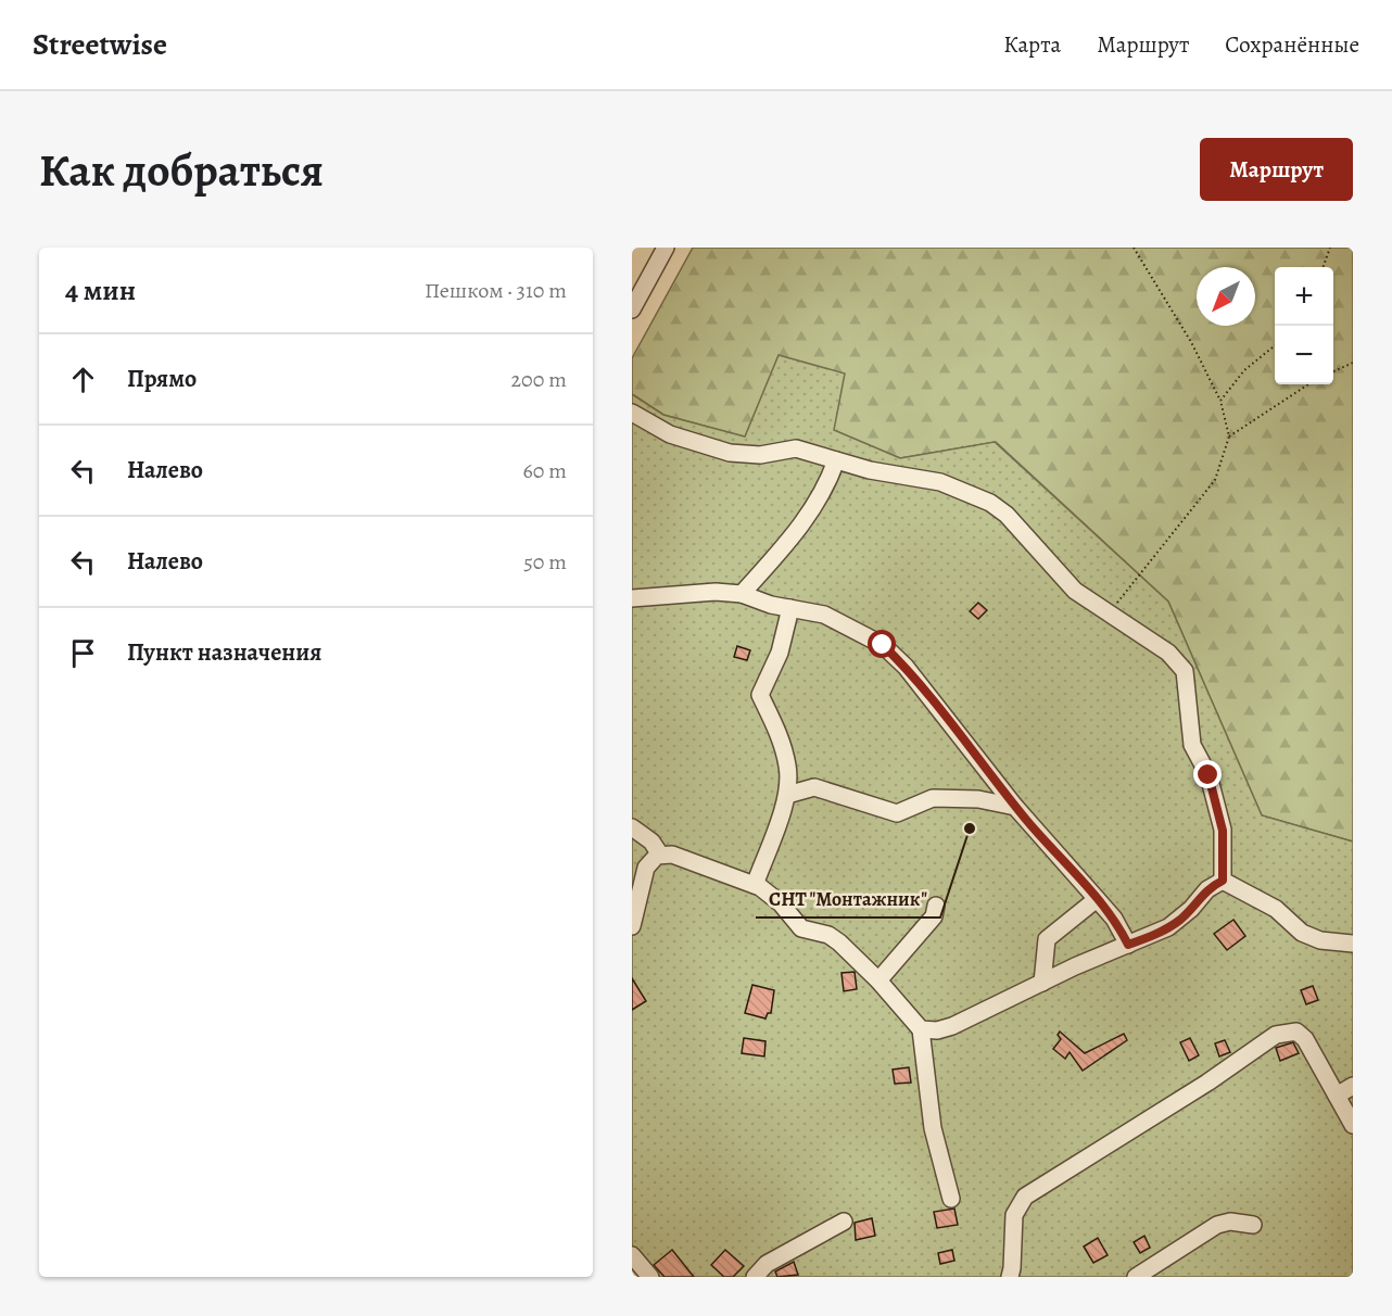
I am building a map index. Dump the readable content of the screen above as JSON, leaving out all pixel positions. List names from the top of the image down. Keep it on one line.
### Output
{"places":["СНТ \"Монтажник\""],"north":"bottom left","page":{"header":"Streetwise","nav":["Карта","Маршрут","Сохранённые"],"buttons":"Маршрут","title":"Как добраться","heading":["4 мин","Пешком · 310 m"],"map_buttons":["+","−"],"list":[["Прямо","200 m"],["Налево","60 m"],["Налево","50 m"],"Пункт назначения"]}}
